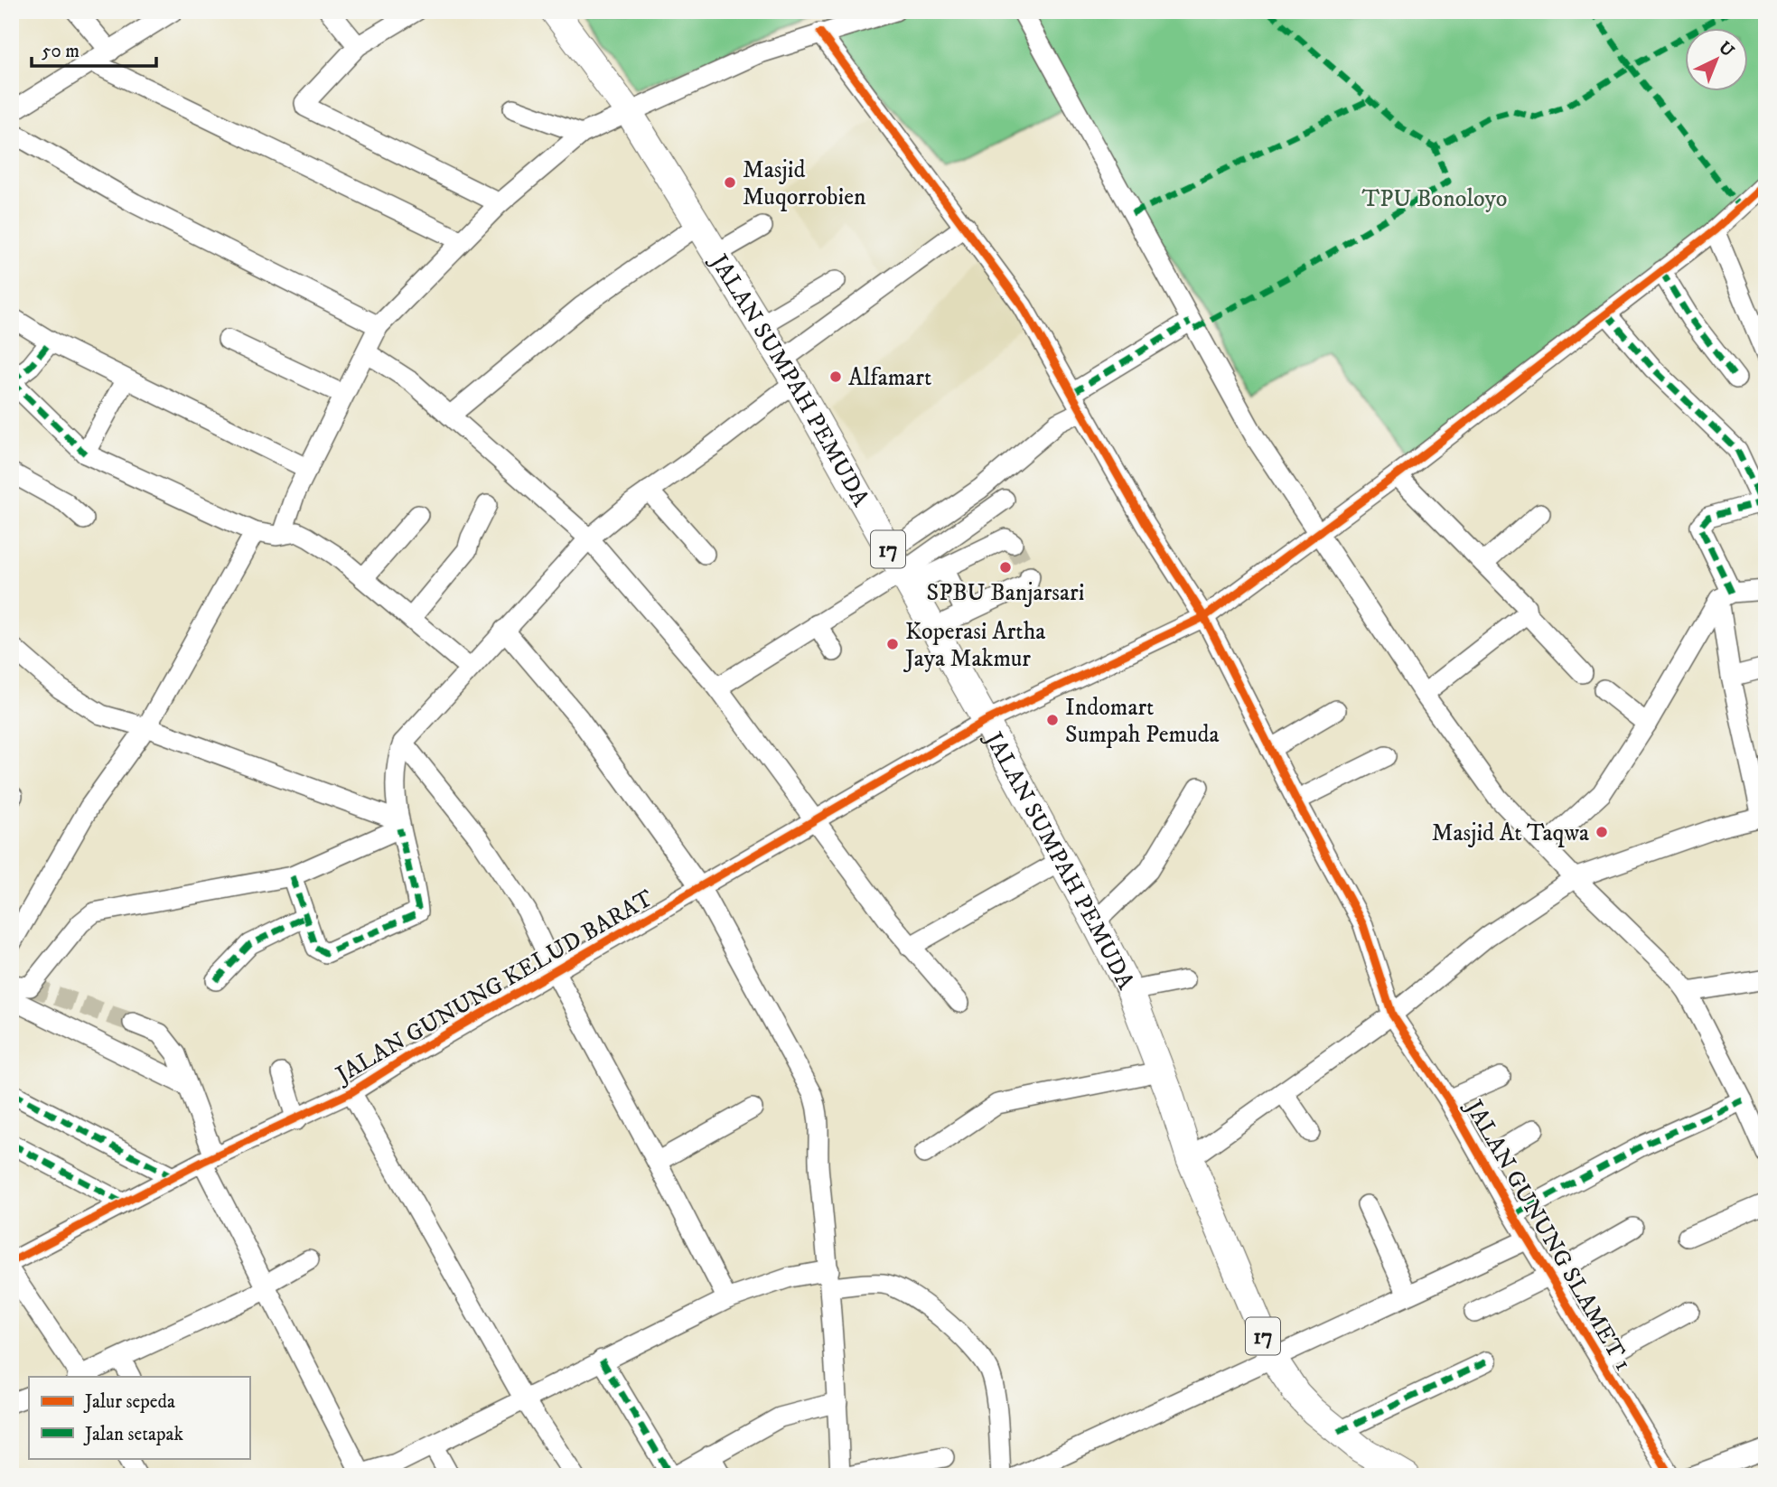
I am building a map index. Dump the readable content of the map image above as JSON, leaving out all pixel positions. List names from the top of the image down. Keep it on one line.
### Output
{"streets":{"highway":["JALAN SUMPAH PEMUDA","17"],"street":["JALAN GUNUNG KELUD BARAT","JALAN GUNUNG SLAMET 1"]},"crossings":[["JALAN SUMPAH PEMUDA","JALAN GUNUNG KELUD BARAT"],["JALAN GUNUNG KELUD BARAT","JALAN GUNUNG SLAMET 1"]],"parks":["TPU Bonoloyo"],"places":["Masjid Muqorrobien","Alfamart","SPBU Banjarsari","Koperasi Artha Jaya Makmur","Indomart Sumpah Pemuda","Masjid At Taqwa"],"legend":["Jalur sepeda","Jalan setapak"],"scale_bar":"50 m","north":"top right"}
